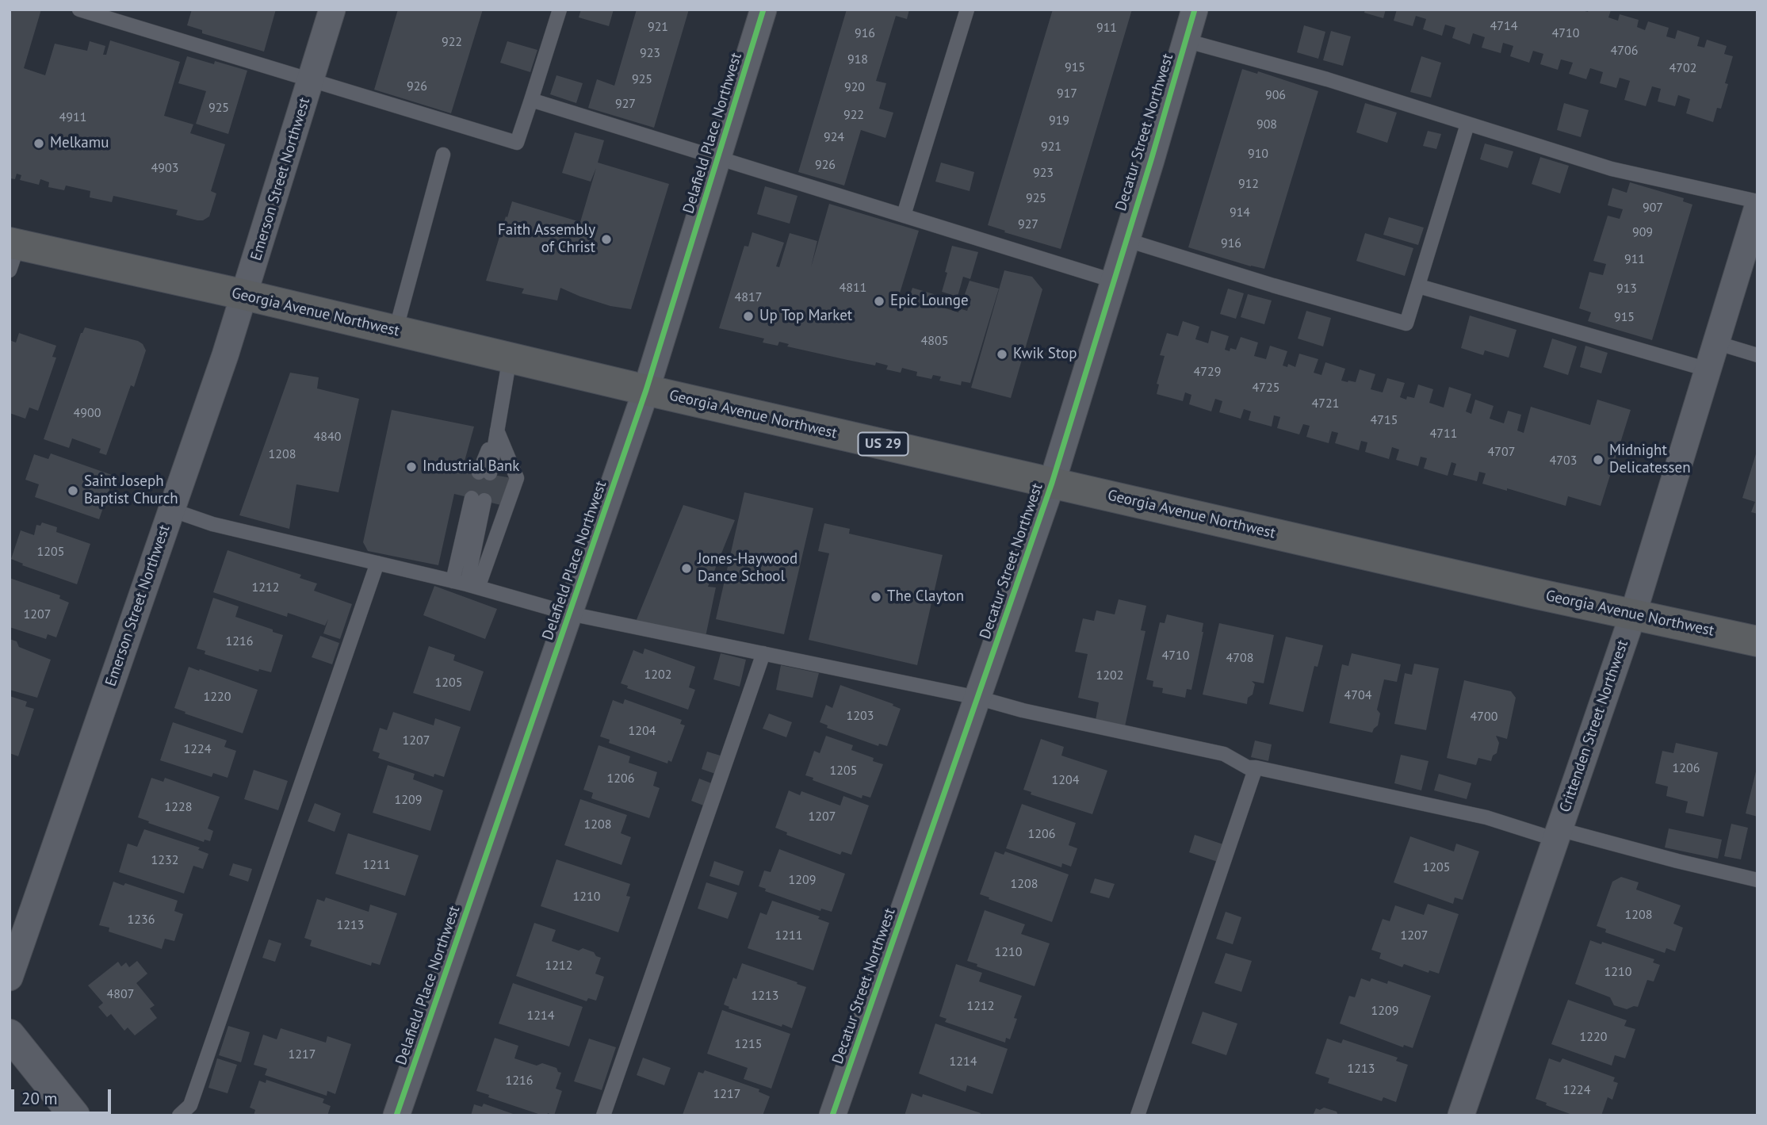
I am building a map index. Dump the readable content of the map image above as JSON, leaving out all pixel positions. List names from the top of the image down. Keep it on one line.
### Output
{"streets":{"highway":["Georgia Avenue Northwest","US 29"],"street":["Decatur Street Northwest","Delafield Place Northwest","Emerson Street Northwest","Crittenden Street Northwest"]},"crossings":[["Decatur Street Northwest","Georgia Avenue Northwest"],["Delafield Place Northwest","Georgia Avenue Northwest"],["Emerson Street Northwest","Georgia Avenue Northwest"],["Georgia Avenue Northwest","Crittenden Street Northwest"]],"places":["Melkamu","Faith Assembly of Christ","Epic Lounge","Up Top Market","Kwik Stop","Midnight Delicatessen","Industrial Bank","Saint Joseph Baptist Church","Jones-Haywood Dance School","The Clayton"],"house_numbers":["4714","921","911","916","4710","922","4706","923","918","915","4702","925","926","920","917","906","927","925","922","4911","919","908","924","921","910","926","4903","923","912","925","907","914","927","909","916","911","4811","913","4817","915","4805","4729","4725","4721","4900","4715","4711","4840","4707","1208","4703","1205","1212","1207","1216","4710","4708","1202","1202","1205","4704","1220","1203","4700","1204","1207","1224","1206","1205","1206","1204","1209","1228","1207","1208","1206","1232","1211","1205","1209","1208","1210","1208","1236","1213","1211","1207","1210","1212","1210","4807","1213","1212","1209","1214","1220","1215","1217","1214","1213","1216","1224","1217"],"scale_bar":"20 m"}
